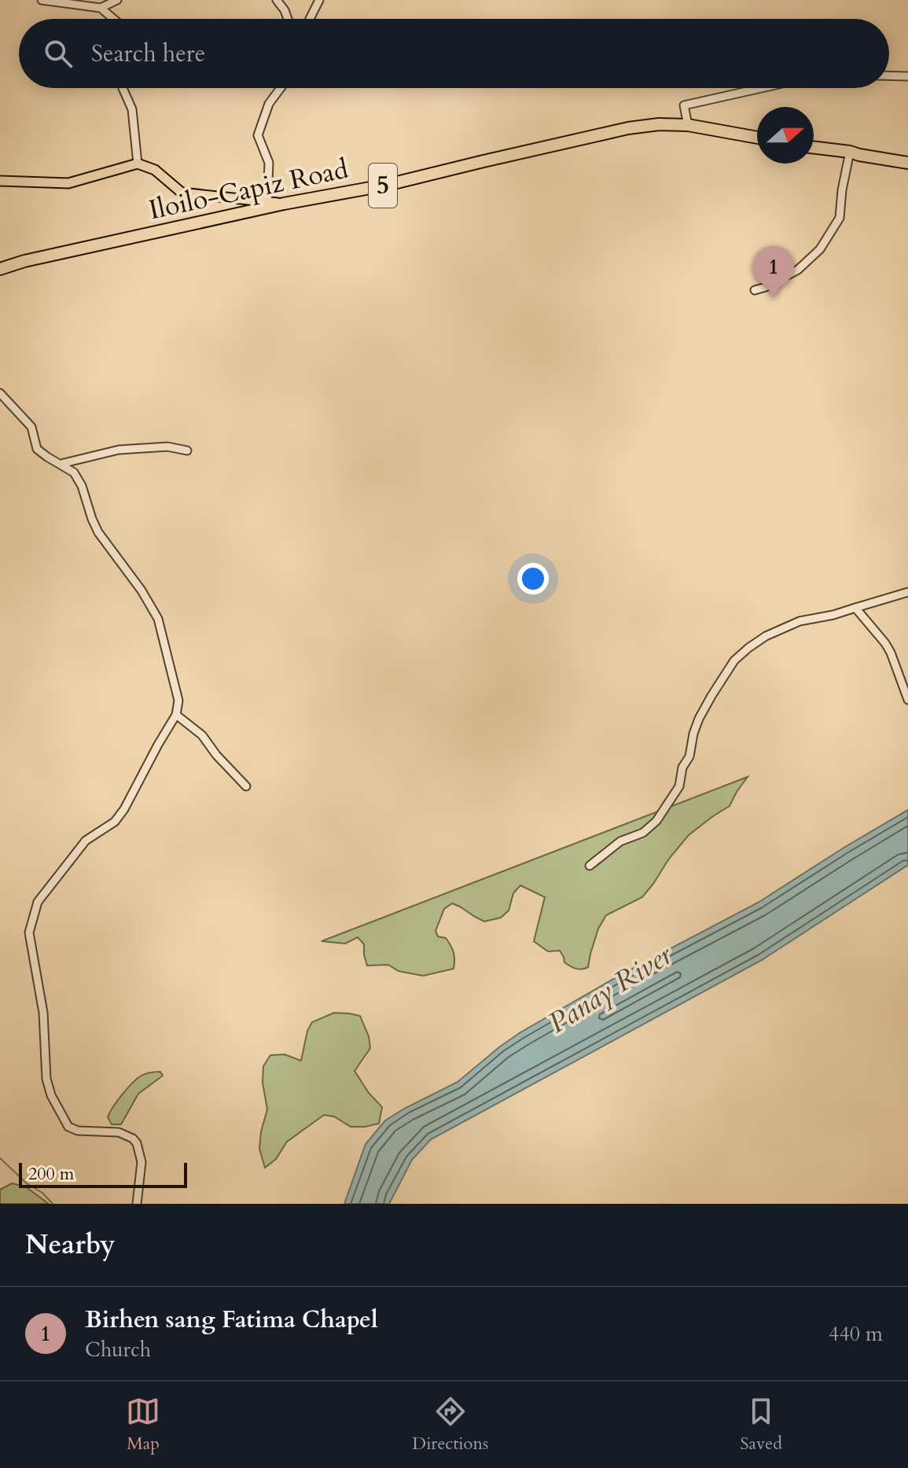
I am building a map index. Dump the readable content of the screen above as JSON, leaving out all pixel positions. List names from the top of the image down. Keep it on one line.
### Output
{"streets":{"highway":["5","Iloilo-Capiz Road"]},"water":["Panay River"],"scale_bar":"200 m","north":"right","page":{"search":"Search here","pins":"1","scale":"200 m","heading":"Nearby","list":[{"mark":"1","name":"Birhen sang Fatima Chapel","note":"Church","value":"440 m"}],"nav":["Map","Directions","Saved"]}}
